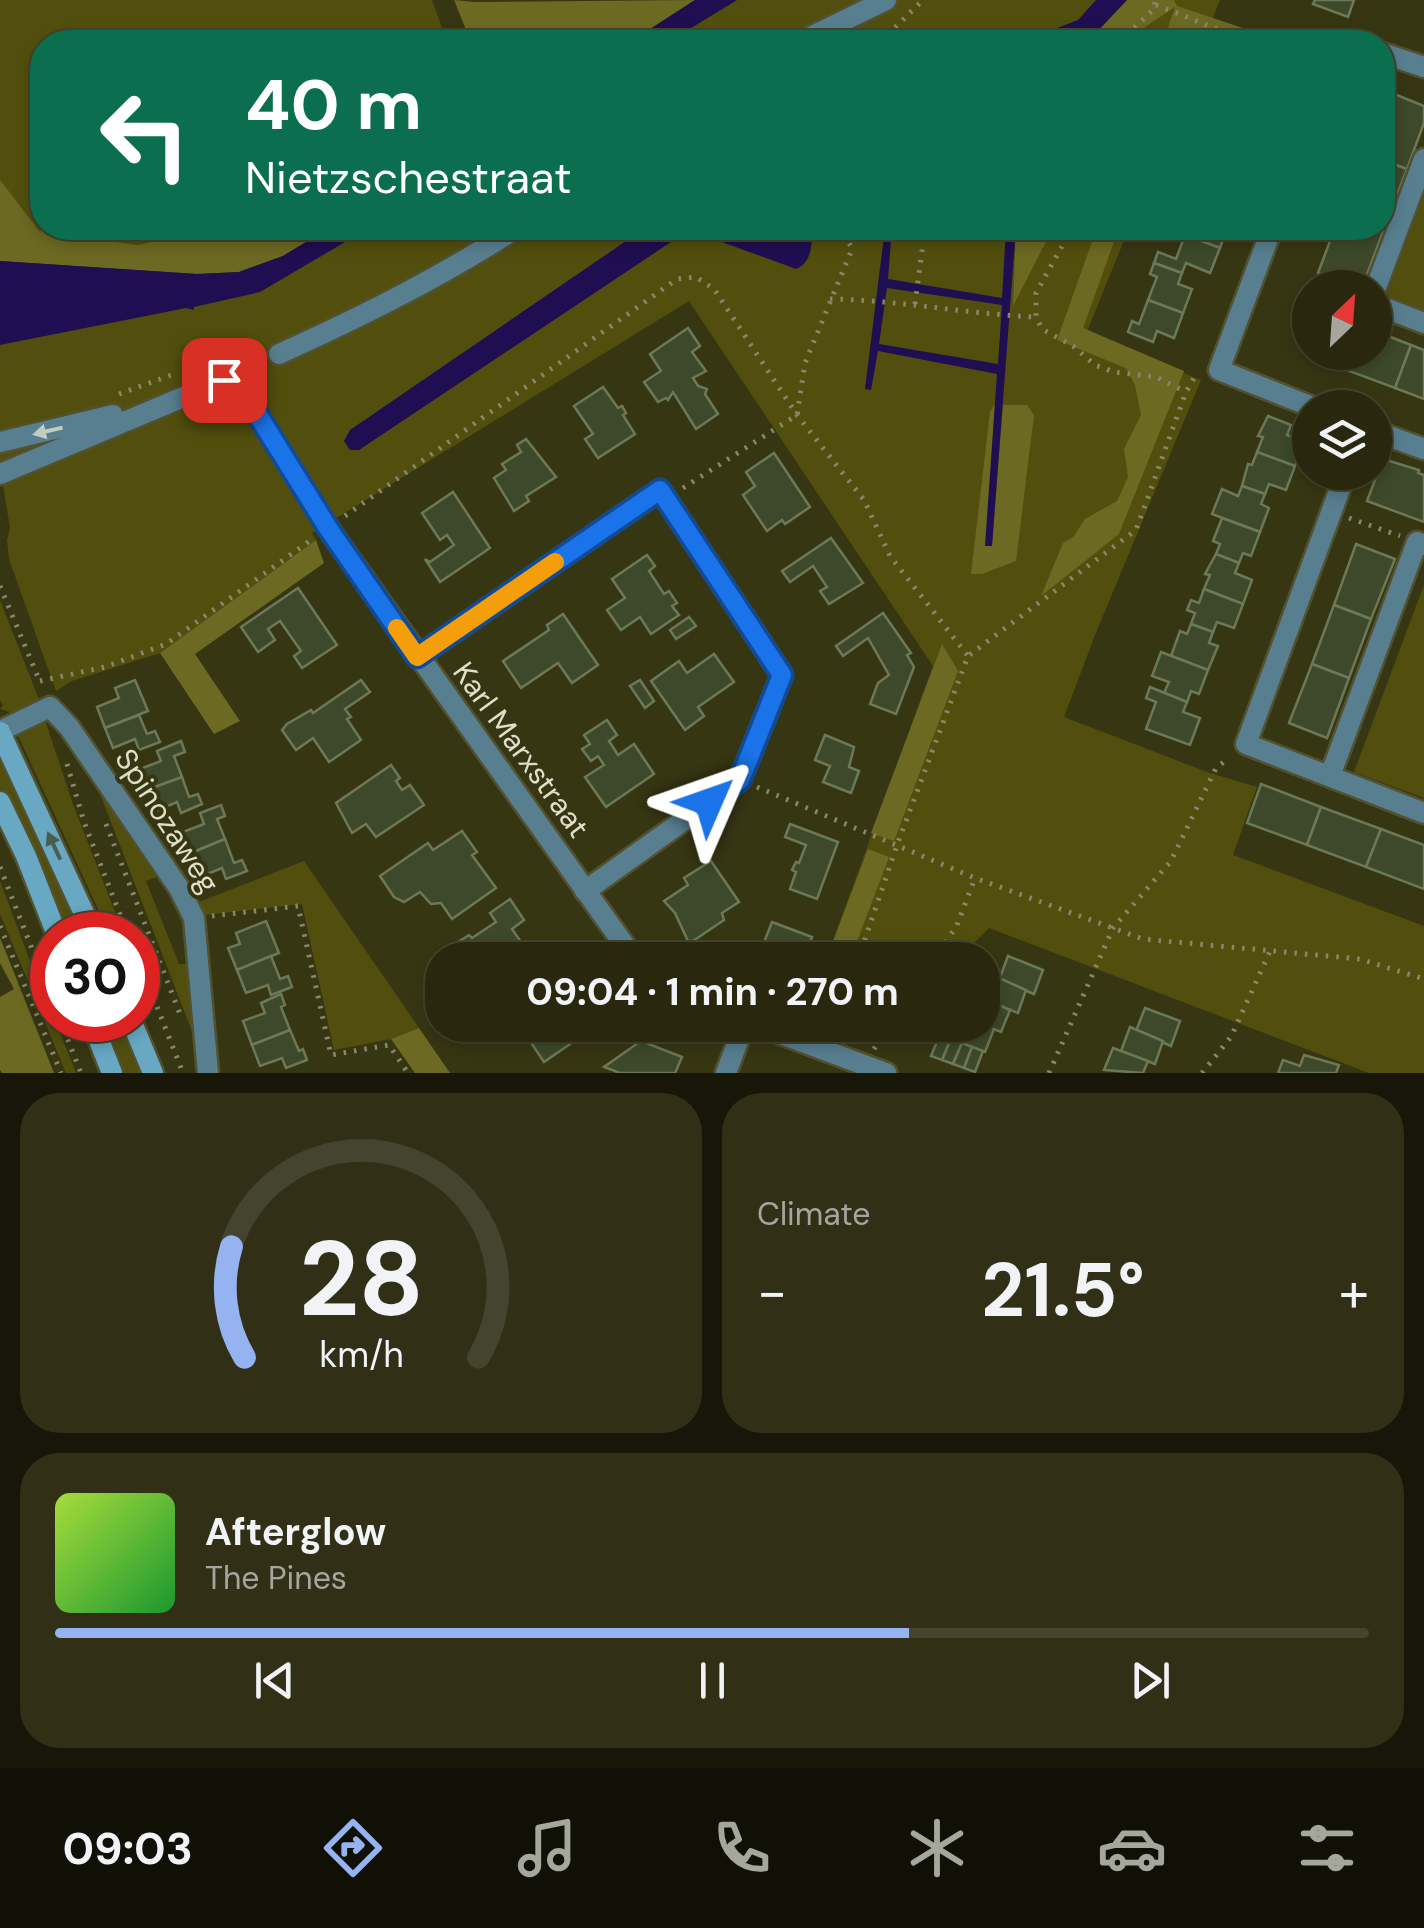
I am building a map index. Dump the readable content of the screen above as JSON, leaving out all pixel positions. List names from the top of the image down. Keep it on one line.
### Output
{"streets":{"street":["Karl Marxstraat","Spinozaweg"]},"north":"top right","page":{"turn":["40 m","Nietzschestraat"],"limit":"30","trip":"09:04 · 1 min · 270 m","tile":"Climate","heat":["−","21.5°","+"],"song":["Afterglow","The Pines"],"tabs":"09:03","gauge":["28","km/h"]}}
